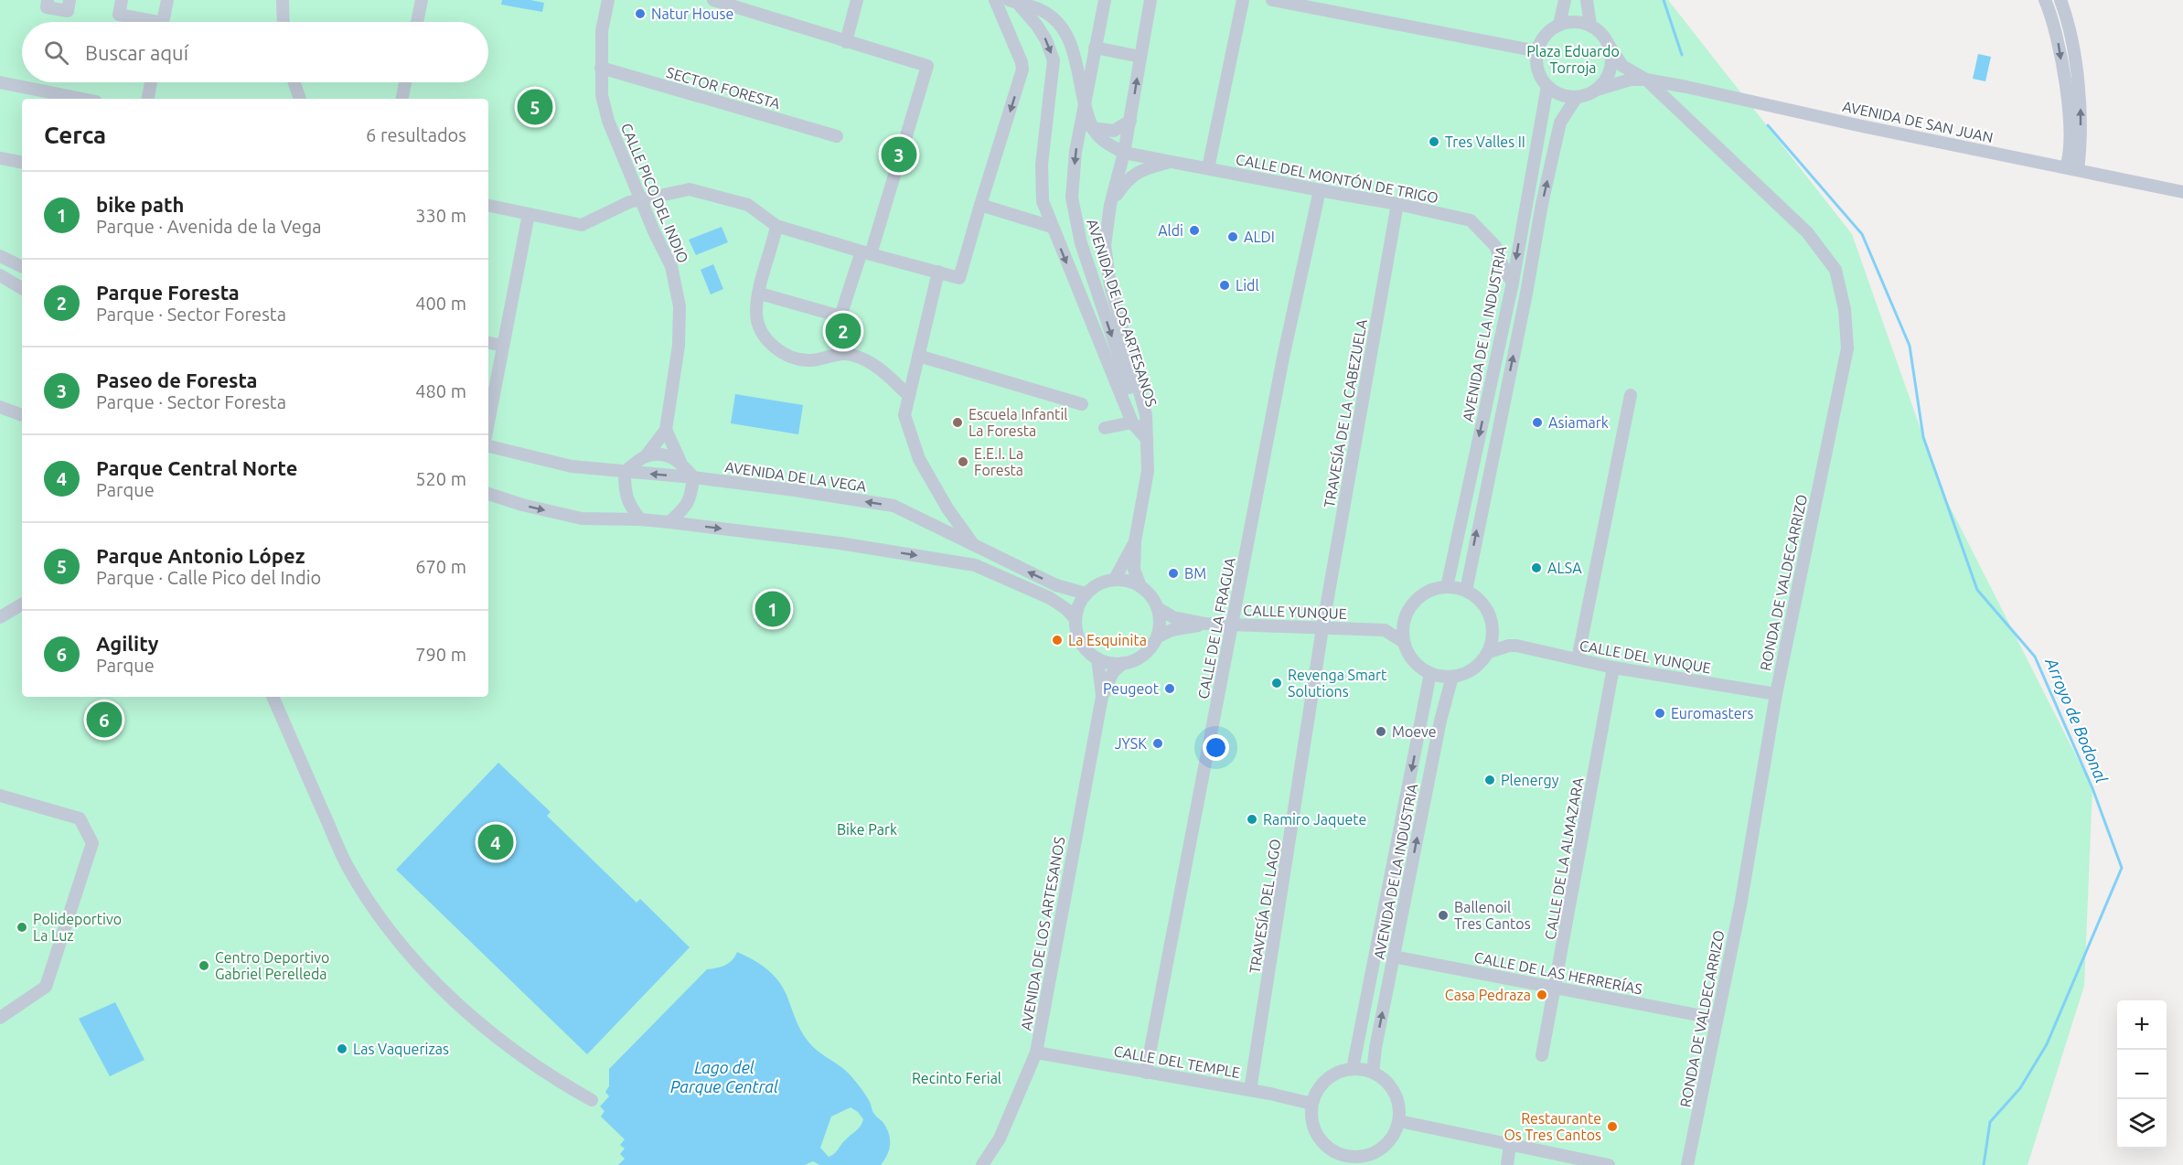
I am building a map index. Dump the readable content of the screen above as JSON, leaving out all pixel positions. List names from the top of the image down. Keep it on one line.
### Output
{"streets":{"street":["SECTOR FORESTA","AVENIDA DE SAN JUAN","CALLE DEL MONTÓN DE TRIGO","CALLE PICO DEL INDIO","AVENIDA DE LOS ARTESANOS","AVENIDA DE LA INDUSTRIA","TRAVESÍA DE LA CABEZUELA","AVENIDA DE LA VEGA","RONDA DE VALDECARRIZO","CALLE YUNQUE","CALLE DE LA FRAGUA","CALLE DEL YUNQUE","CALLE DE LA ALMAZARA","TRAVESÍA DEL LAGO","CALLE DE LAS HERRERÍAS","CALLE DEL TEMPLE"]},"crossings":[["SECTOR FORESTA","CALLE PICO DEL INDIO"],["AVENIDA DE SAN JUAN","RONDA DE VALDECARRIZO"],["CALLE DEL MONTÓN DE TRIGO","AVENIDA DE LOS ARTESANOS"],["CALLE DEL MONTÓN DE TRIGO","AVENIDA DE LA INDUSTRIA"],["CALLE DEL MONTÓN DE TRIGO","TRAVESÍA DE LA CABEZUELA"],["CALLE DEL MONTÓN DE TRIGO","CALLE DE LA FRAGUA"],["CALLE PICO DEL INDIO","AVENIDA DE LA VEGA"],["AVENIDA DE LOS ARTESANOS","AVENIDA DE LA VEGA"],["AVENIDA DE LOS ARTESANOS","CALLE YUNQUE"],["AVENIDA DE LOS ARTESANOS","CALLE DEL TEMPLE"],["AVENIDA DE LA INDUSTRIA","RONDA DE VALDECARRIZO"],["AVENIDA DE LA INDUSTRIA","CALLE YUNQUE"],["AVENIDA DE LA INDUSTRIA","CALLE DEL YUNQUE"],["AVENIDA DE LA INDUSTRIA","CALLE DE LAS HERRERÍAS"],["AVENIDA DE LA INDUSTRIA","CALLE DEL TEMPLE"],["TRAVESÍA DE LA CABEZUELA","CALLE YUNQUE"],["TRAVESÍA DE LA CABEZUELA","TRAVESÍA DEL LAGO"],["AVENIDA DE LA VEGA","CALLE YUNQUE"],["RONDA DE VALDECARRIZO","CALLE DEL YUNQUE"],["RONDA DE VALDECARRIZO","CALLE DE LAS HERRERÍAS"],["CALLE YUNQUE","CALLE DE LA FRAGUA"],["CALLE YUNQUE","CALLE DEL YUNQUE"],["CALLE YUNQUE","TRAVESÍA DEL LAGO"],["CALLE DE LA FRAGUA","CALLE DEL TEMPLE"],["CALLE DEL YUNQUE","CALLE DE LA ALMAZARA"],["CALLE DE LA ALMAZARA","CALLE DE LAS HERRERÍAS"],["TRAVESÍA DEL LAGO","CALLE DEL TEMPLE"]],"water":["Arroyo de Bodonal","Lago del Parque Central"],"parks":["Plaza Eduardo Torroja","Bike Park","Recinto Ferial"],"places":["Natur House","Tres Valles II","Aldi","ALDI","Lidl","Escuela Infantil La Foresta","Asiamark","E.E.I. La Foresta","ALSA","BM","La Esquinita","Revenga Smart Solutions","Peugeot","Euromasters","Moeve","JYSK","Plenergy","Ramiro Jaquete","Ballenoil Tres Cantos","Polideportivo La Luz","Centro Deportivo Gabriel Perelleda","Casa Pedraza","Las Vaquerizas","Restaurante Os Tres Cantos"],"page":{"search":"Buscar aquí","pins":["5","3","2","1","6","4"],"heading":["Cerca","6 resultados"],"list":[{"mark":"1","name":"bike path","note":"Parque · Avenida de la Vega","value":"330 m"},{"mark":"2","name":"Parque Foresta","note":"Parque · Sector Foresta","value":"400 m"},{"mark":"3","name":"Paseo de Foresta","note":"Parque · Sector Foresta","value":"480 m"},{"mark":"4","name":"Parque Central Norte","note":"Parque","value":"520 m"},{"mark":"5","name":"Parque Antonio López","note":"Parque · Calle Pico del Indio","value":"670 m"},{"mark":"6","name":"Agility","note":"Parque","value":"790 m"}],"map_buttons":["+","−"]}}
